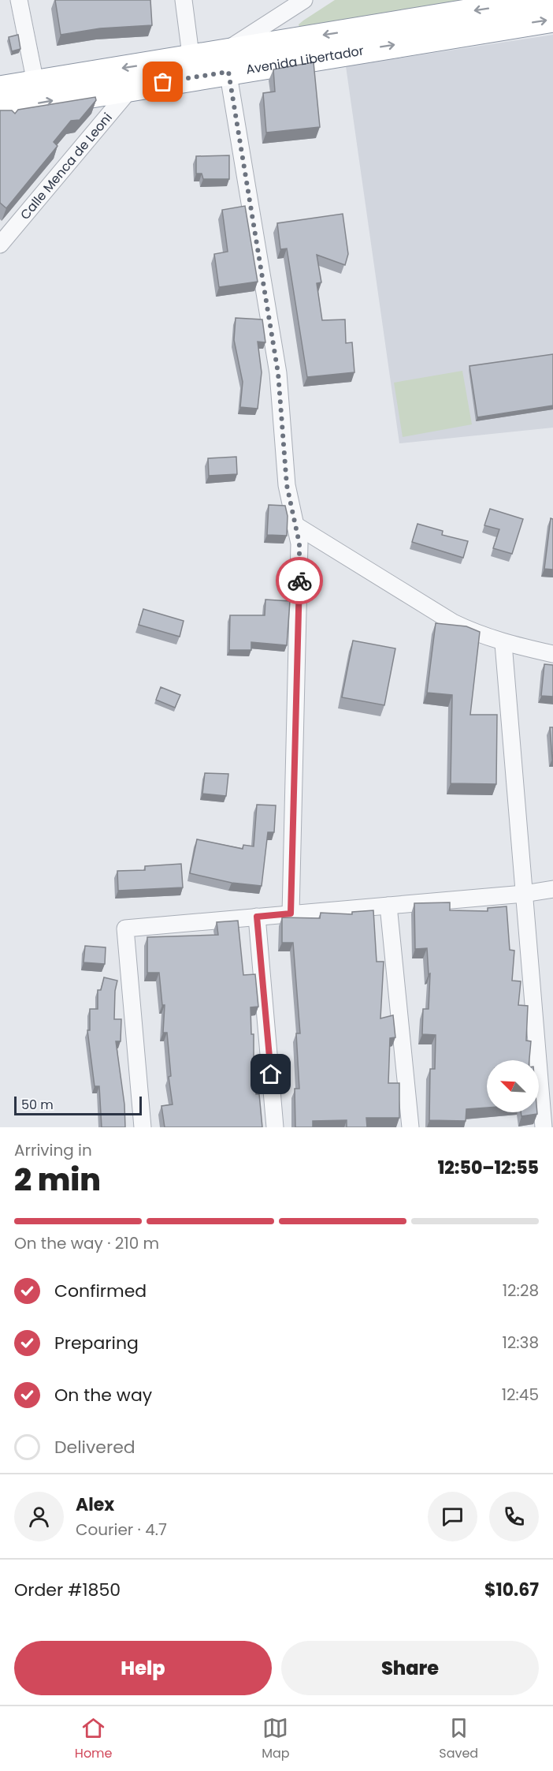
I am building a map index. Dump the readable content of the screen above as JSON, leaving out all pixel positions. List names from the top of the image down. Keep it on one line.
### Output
{"streets":{"highway":["Avenida Libertador"],"street":["Calle Menca de Leoni"]},"crossings":[["Avenida Libertador","Calle Menca de Leoni"]],"scale_bar":"50 m","north":"top left","page":{"scale":"50 m","heading":["2 min","Arriving in","12:50–12:55"],"panel":["Alex","Courier · 4.7","Order #1850","$10.67"],"bar":"On the way · 210 m","list":[["Confirmed","12:28"],["Preparing","12:38"],["On the way","12:45"],"Delivered"],"buttons":["Help","Share"],"tabs":["Home","Map","Saved"]}}
